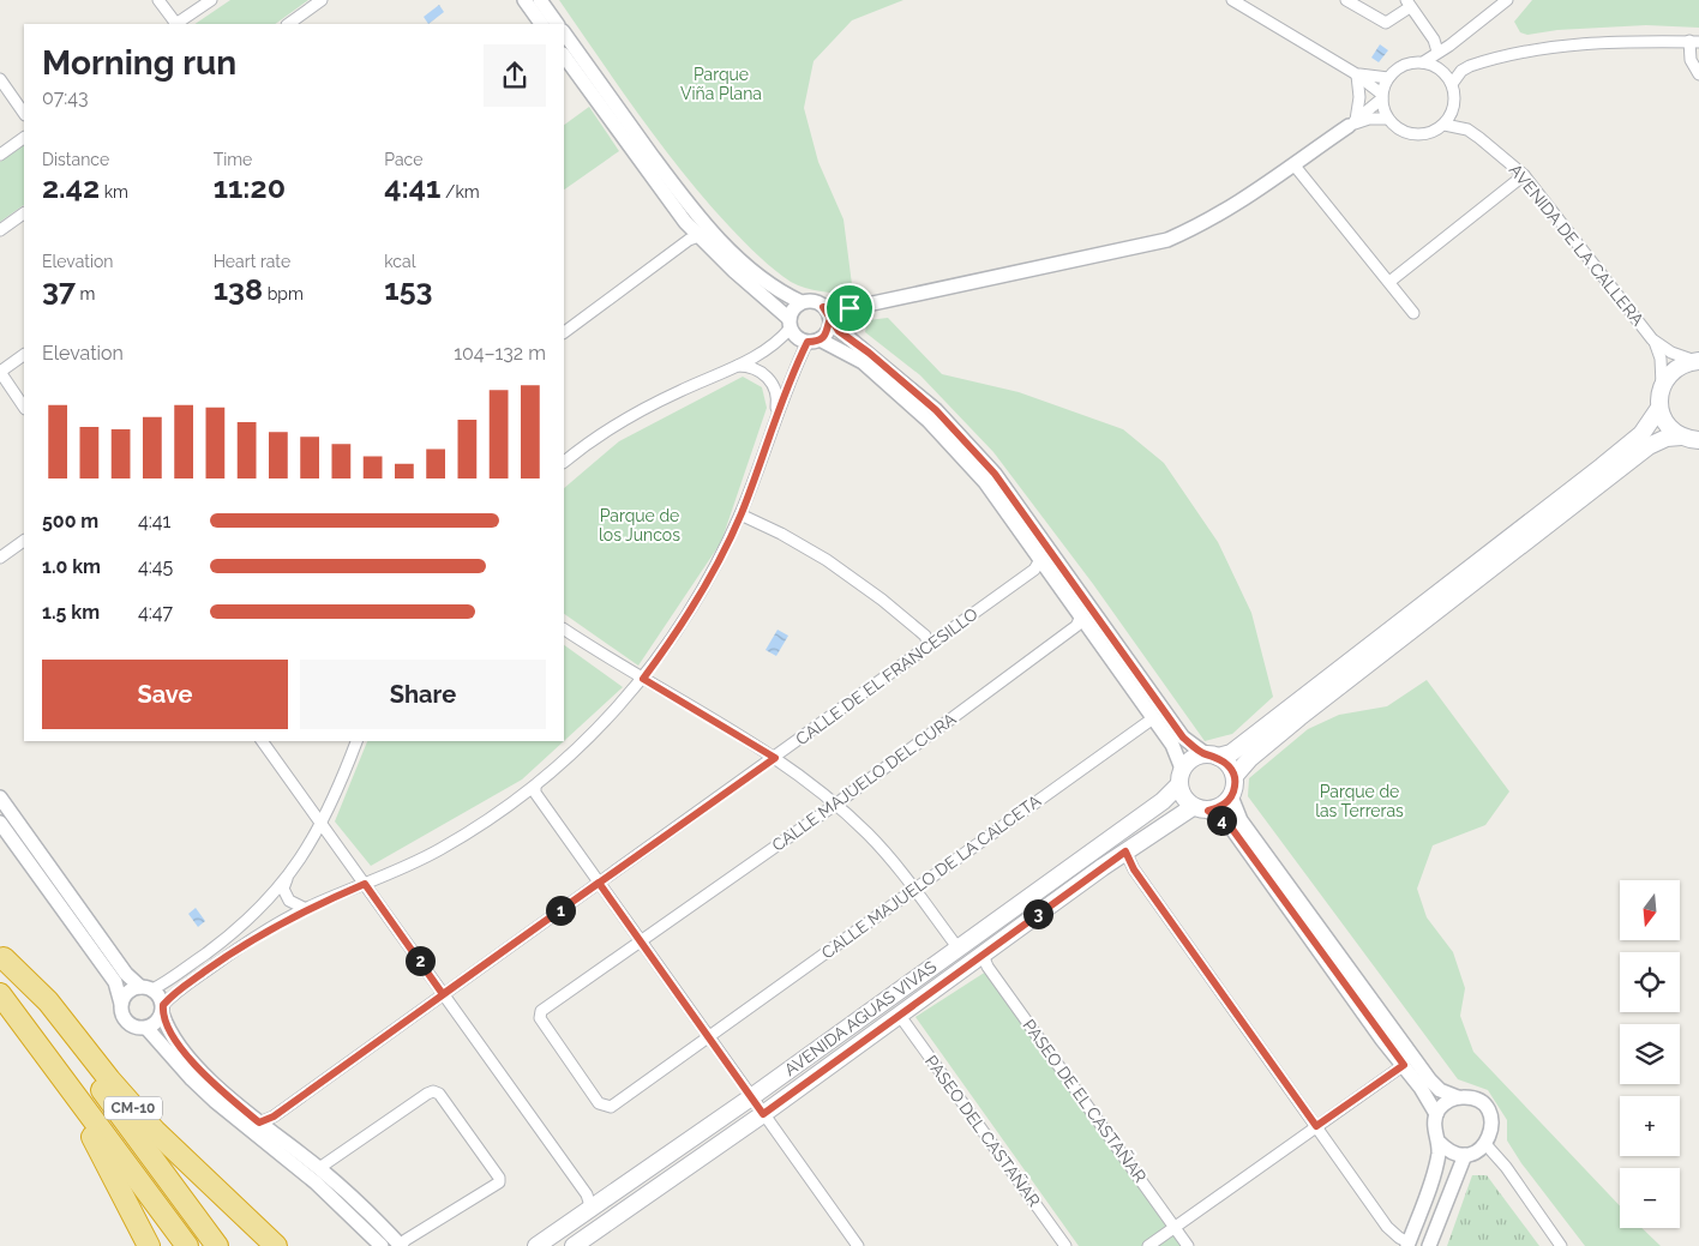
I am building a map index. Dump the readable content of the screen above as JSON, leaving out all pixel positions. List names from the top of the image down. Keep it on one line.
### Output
{"streets":{"highway":["CM-10"],"main road":["AVENIDA AGUAS VIVAS"],"street":["AVENIDA DE LA CALLERA","CALLE DE EL FRANCESILLO","CALLE MAJUELO DEL CURA","CALLE MAJUELO DE LA CALCETA","PASEO DE EL CASTAÑAR","PASEO DEL CASTAÑAR"]},"crossings":[["CALLE MAJUELO DEL CURA","CALLE MAJUELO DE LA CALCETA"],["AVENIDA AGUAS VIVAS","PASEO DE EL CASTAÑAR"],["AVENIDA AGUAS VIVAS","PASEO DEL CASTAÑAR"]],"parks":["Parque Viña Plana","Parque de los Juncos","Parque de las Terreras"],"north":"bottom","page":{"heading":["Morning run","07:43"],"stats":[["Distance","2.42 km"],["Time","11:20"],["Pace","4:41 /km"],["Elevation","37 m"],["Heart rate","138 bpm"],["kcal","153"]],"chart":["Elevation","104–132 m"],"list":[{"name":"500 m","note":"4:41"},{"name":"1.0 km","note":"4:45"},{"name":"1.5 km","note":"4:47"}],"buttons":["Save","Share"],"pins":["4","1","3","2"],"map_buttons":["+","−"]}}
